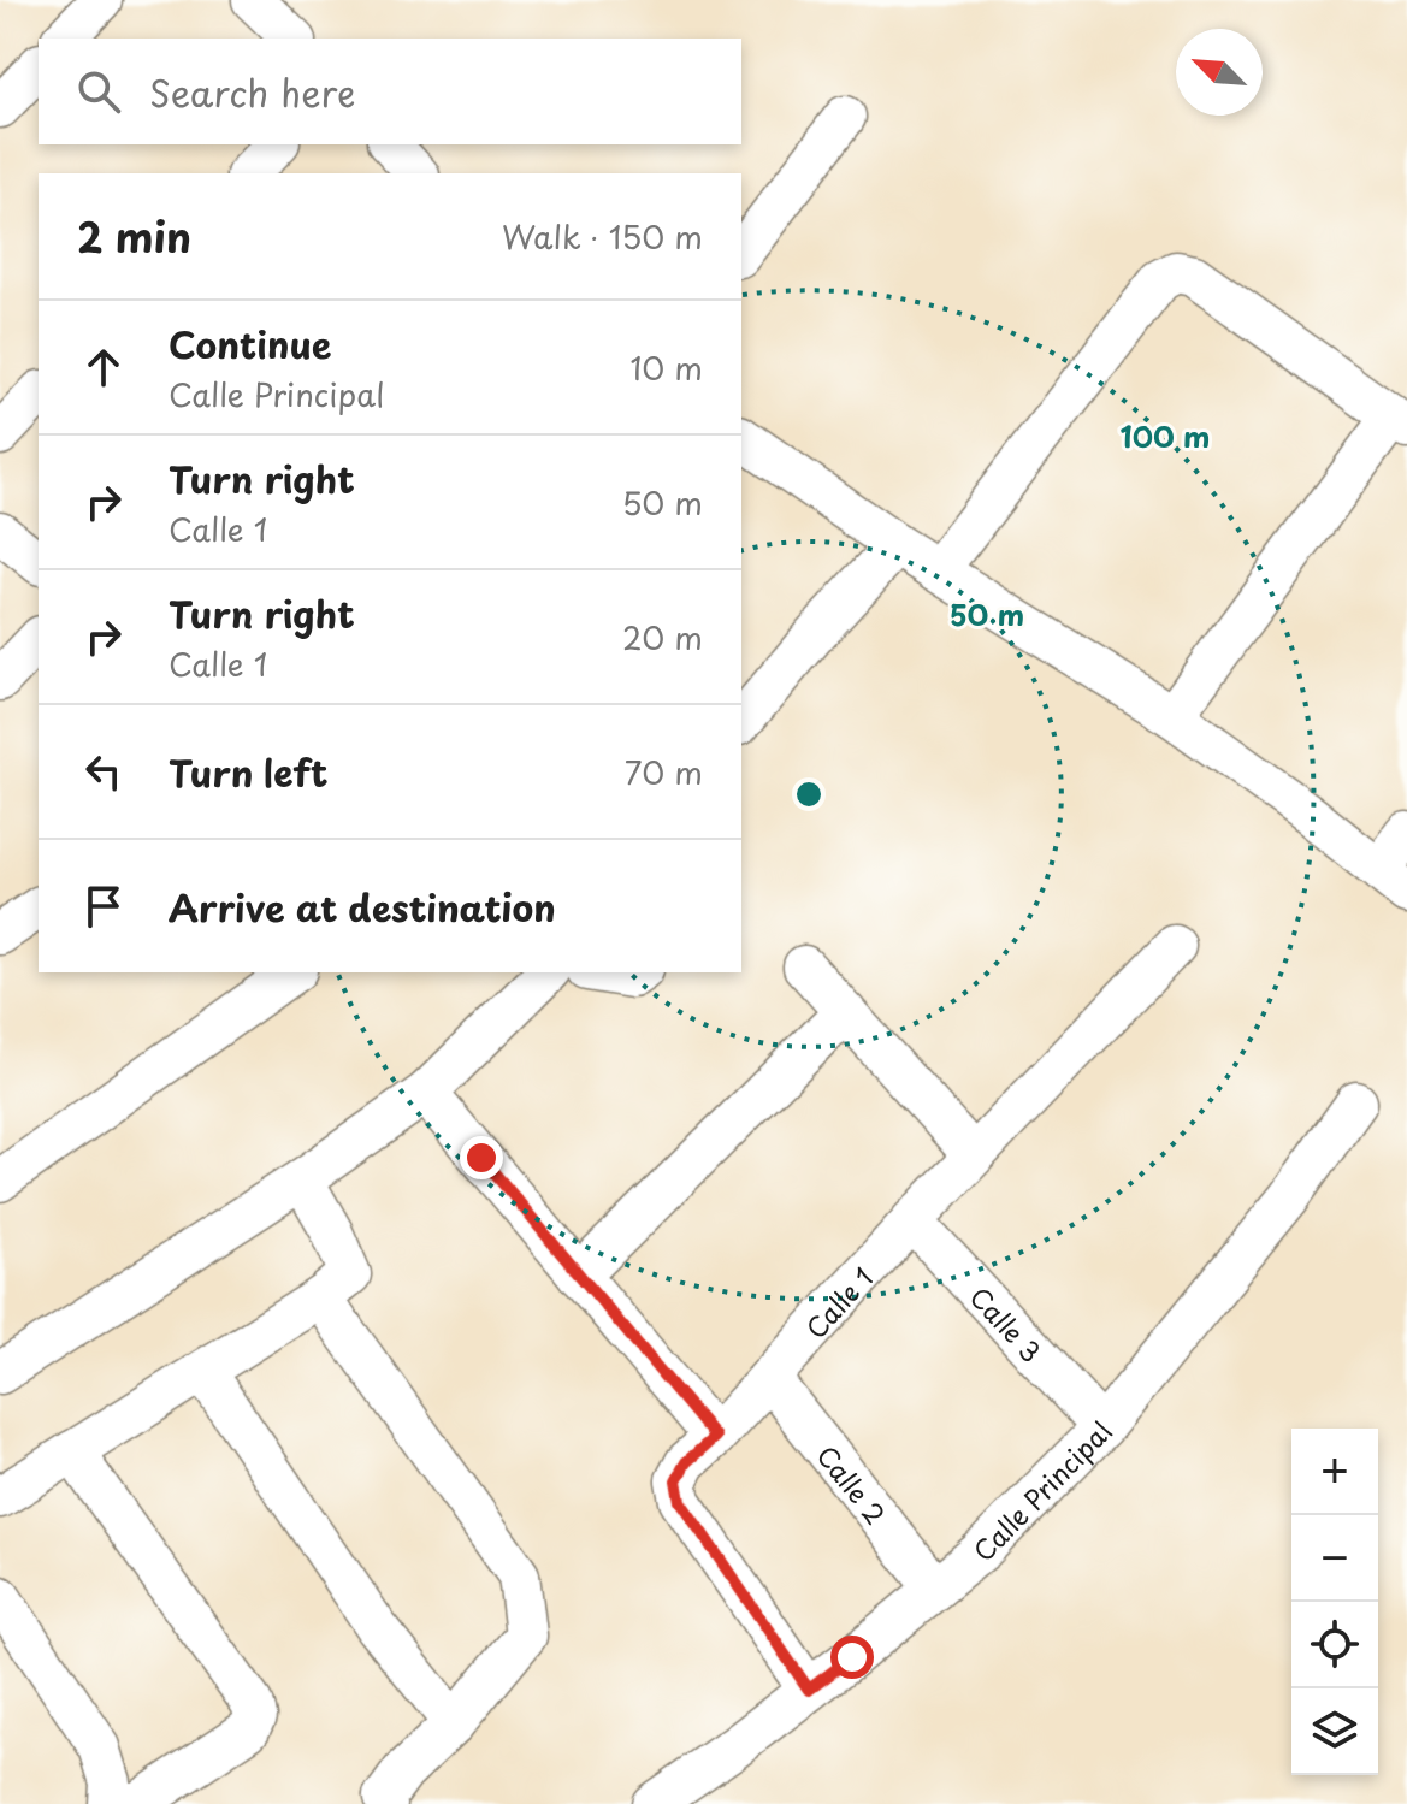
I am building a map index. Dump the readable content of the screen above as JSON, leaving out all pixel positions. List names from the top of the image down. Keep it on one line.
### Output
{"streets":{"street":["Calle 1","Calle 3","Calle 2","Calle Principal"]},"crossings":[["Calle 1","Calle 3"],["Calle 1","Calle 2"],["Calle 1","Calle Principal"],["Calle 3","Calle Principal"],["Calle 2","Calle Principal"]],"north":"top left","page":{"search":"Search here","heading":["2 min","Walk · 150 m"],"list":[["Continue","Calle Principal","10 m"],["Turn right","Calle 1","50 m"],["Turn right","Calle 1","20 m"],["Turn left","70 m"],"Arrive at destination"],"map_buttons":["+","−"]},"rings":["100 m","50 m"]}
